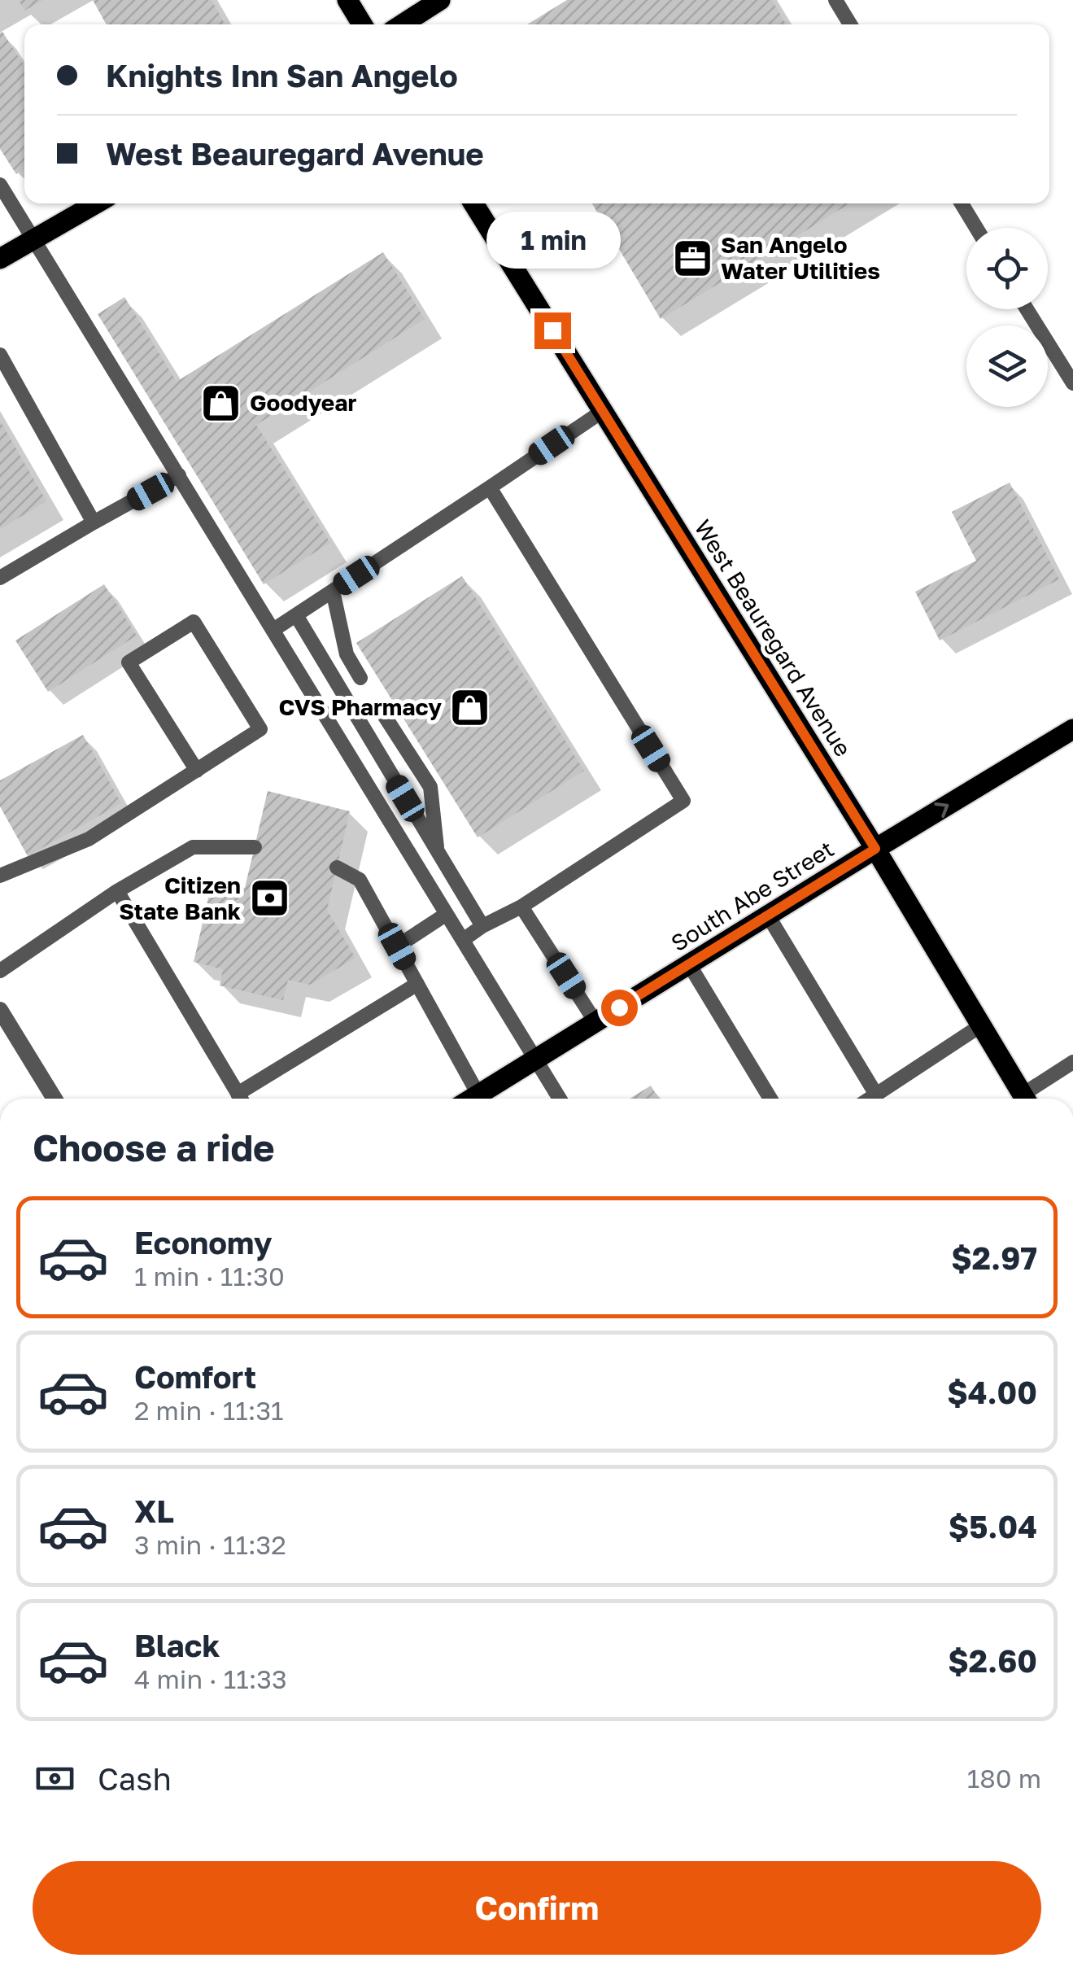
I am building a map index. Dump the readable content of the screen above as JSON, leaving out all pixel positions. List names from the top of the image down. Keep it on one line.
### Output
{"streets":{"main road":["West Beauregard Avenue","South Abe Street"]},"crossings":[["West Beauregard Avenue","South Abe Street"]],"places":{"office":["San Angelo Water Utilities"],"shop":["Goodyear","CVS Pharmacy"],"bank":["Citizen State Bank"]},"page":{"banner":["Knights Inn San Angelo","West Beauregard Avenue"],"bubble":"1 min","heading":"Choose a ride","list":[{"name":"Economy","note":"1 min · 11:30","value":"$2.97"},{"name":"Comfort","note":"2 min · 11:31","value":"$4.00"},{"name":"XL","note":"3 min · 11:32","value":"$5.04"},{"name":"Black","note":"4 min · 11:33","value":"$2.60"}],"pay":["Cash","180 m"],"buttons":"Confirm"}}
